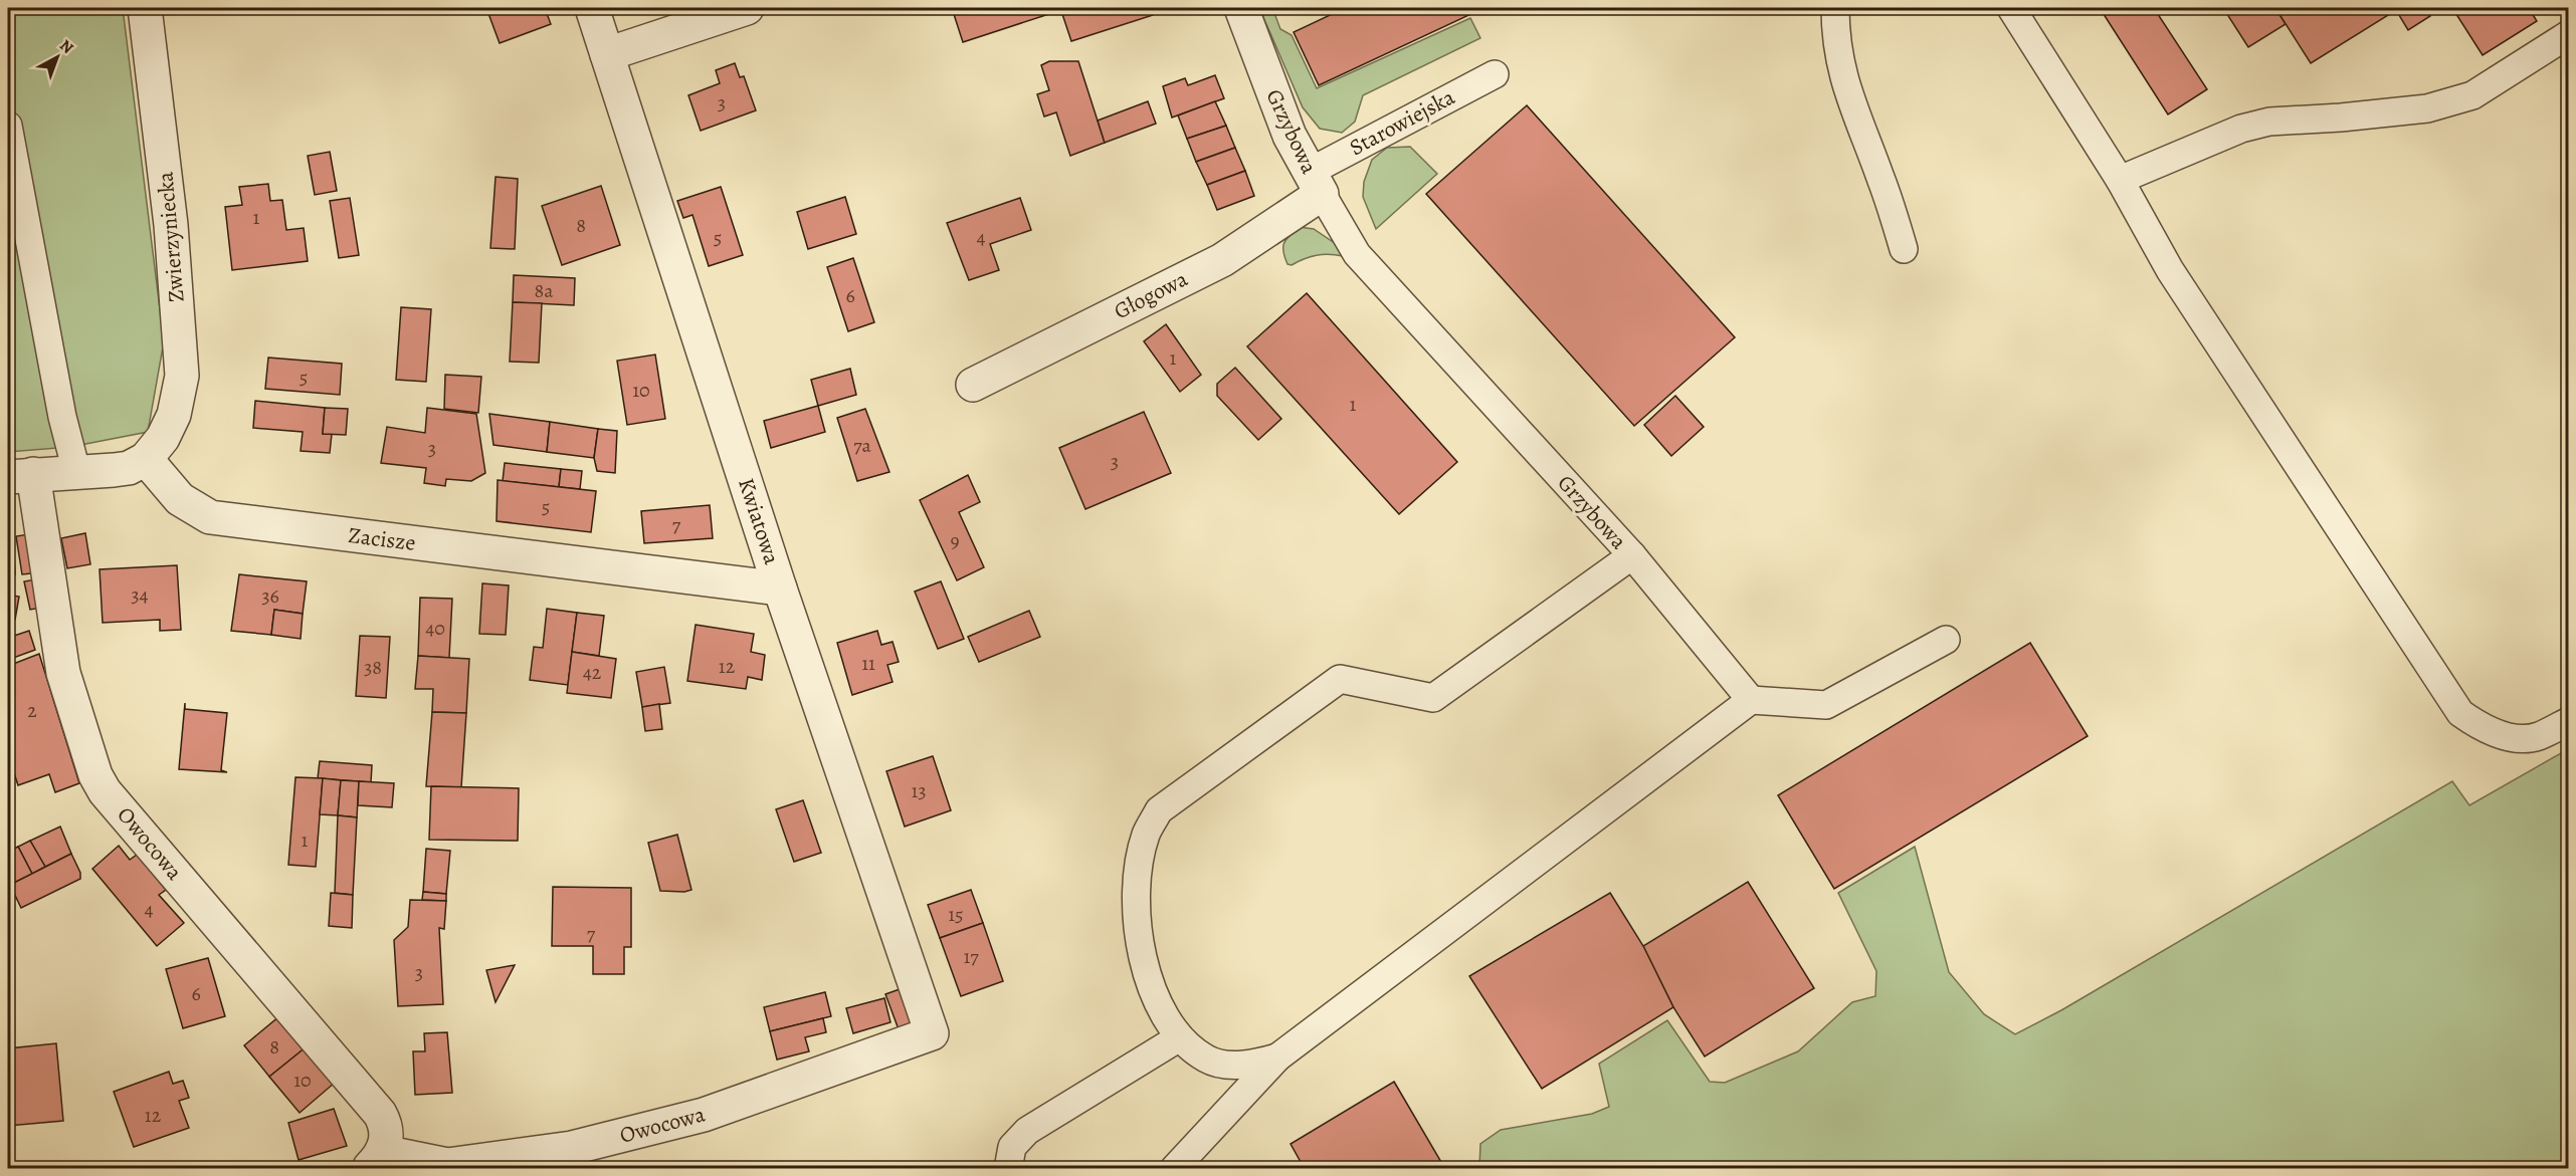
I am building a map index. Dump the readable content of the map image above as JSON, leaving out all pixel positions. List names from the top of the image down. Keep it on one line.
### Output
{"streets":{"street":["Grzybowa","Zwierzyniecka","Głogowa","Kwiatowa","Zacisze","Owocowa"],"lane":["Starowiejska"]},"crossings":[["Starowiejska","Grzybowa"],["Starowiejska","Głogowa"],["Grzybowa","Głogowa"],["Zwierzyniecka","Zacisze"],["Kwiatowa","Zacisze"],["Kwiatowa","Owocowa"]],"house_numbers":["3","1","8","5","4","8a","6","1","5","10","1","7a","3","3","5","7","9","34","36","40","11","12","38","42","2","13","1","4","15","7","17","3","6","8","10","12"],"north":"top right"}
